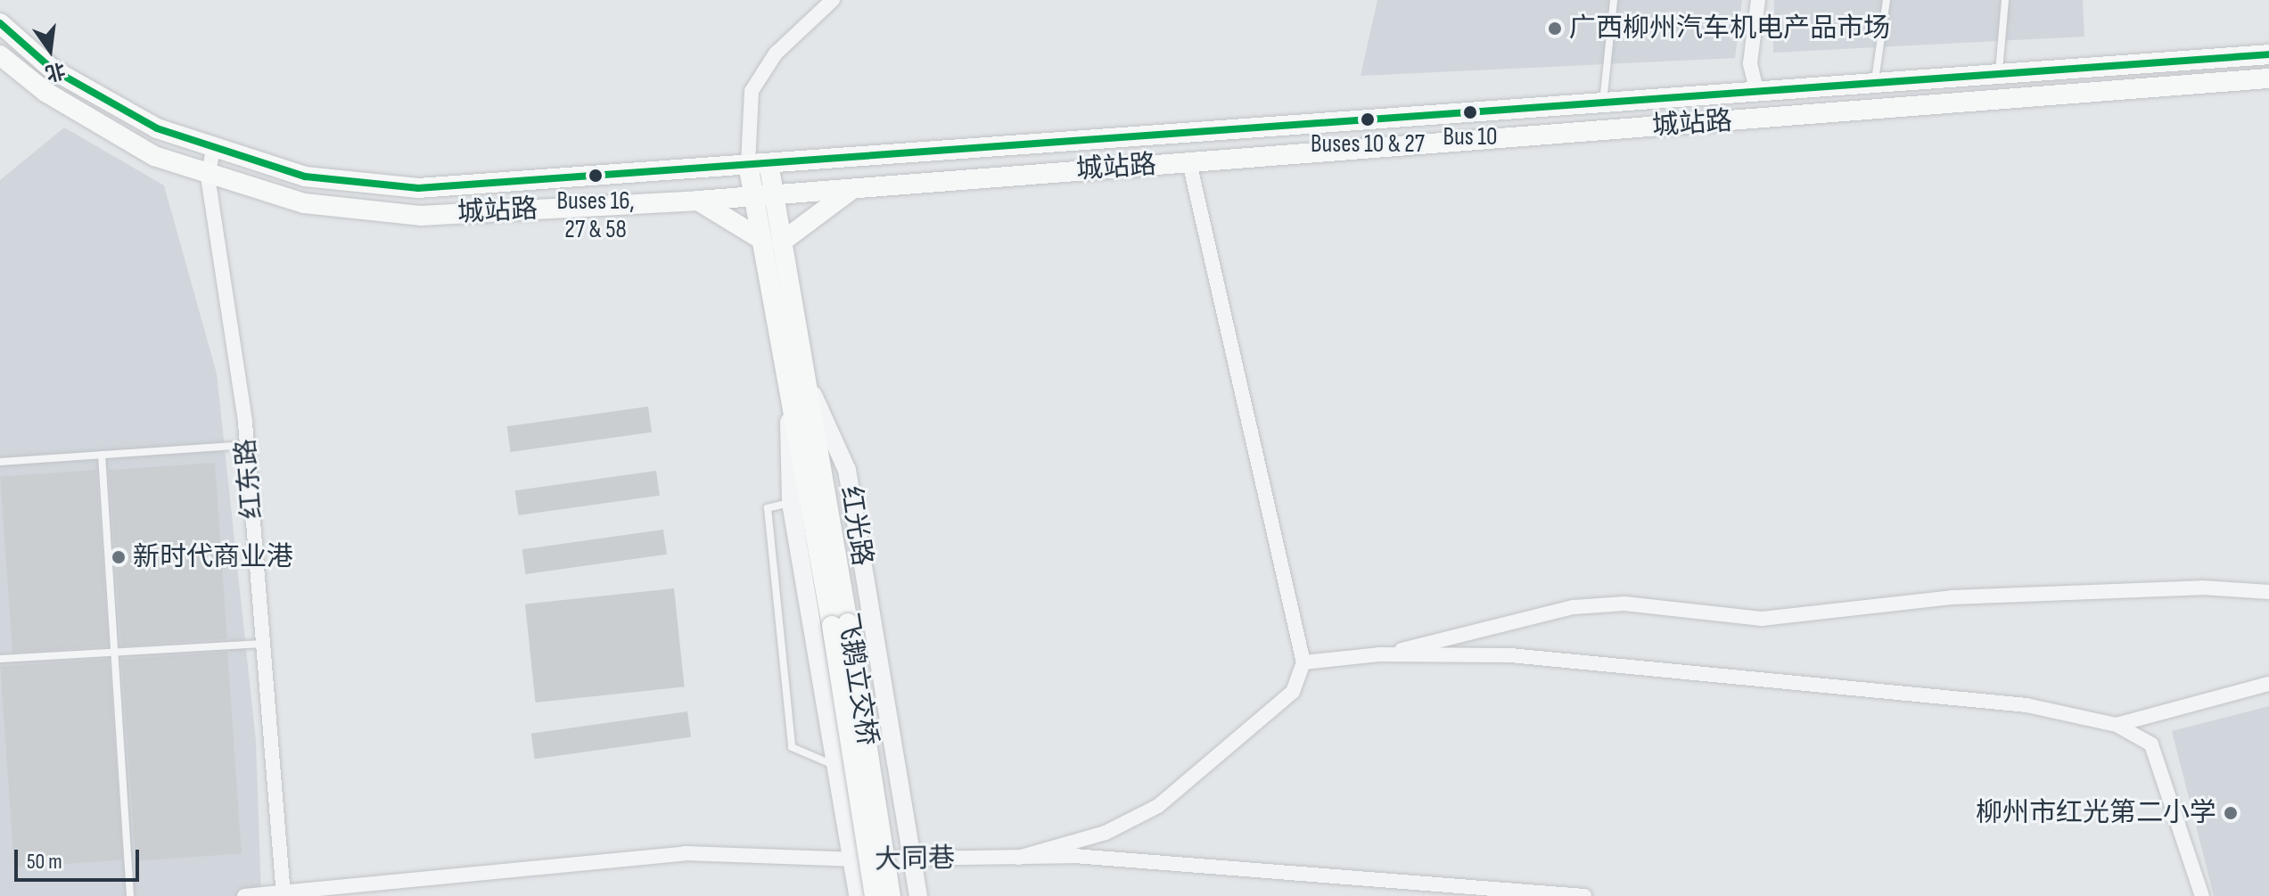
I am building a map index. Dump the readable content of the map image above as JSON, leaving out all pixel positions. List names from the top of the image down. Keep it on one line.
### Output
{"streets":{"main road":["城站路","红光路","飞鹅立交桥"],"street":["红东路","大同巷"]},"crossings":[["城站路","红东路"],["城站路","红光路"],["红东路","大同巷"],["红光路","飞鹅立交桥"],["红光路","大同巷"]],"places":["广西柳州汽车机电产品市场","Bus 10","Buses 10 & 27","Buses 16, 27 & 58","新时代商业港","柳州市红光第二小学"],"scale_bar":"50 m","north":"bottom"}
